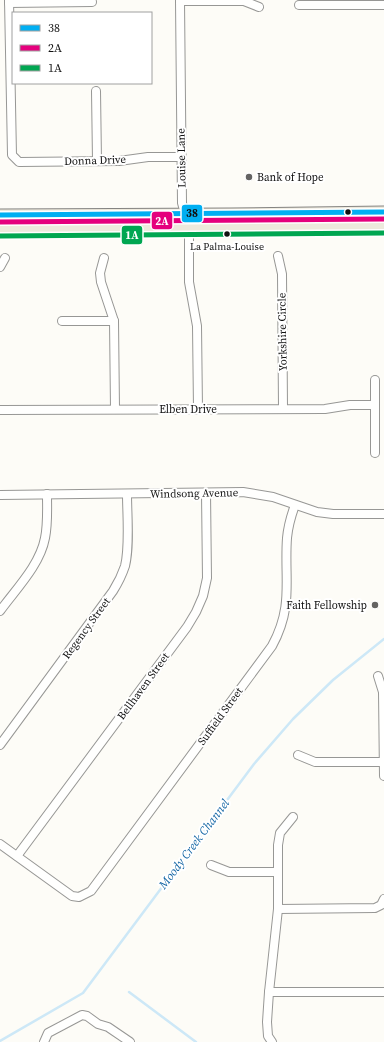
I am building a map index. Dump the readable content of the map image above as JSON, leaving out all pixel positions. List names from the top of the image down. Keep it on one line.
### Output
{"streets":{"street":["Louise Lane","Donna Drive","Yorkshire Circle","Elben Drive","Windsong Avenue","Regency Street","Bellhaven Street","Suffield Street"]},"crossings":[["Louise Lane","Donna Drive"],["Louise Lane","Elben Drive"],["Yorkshire Circle","Elben Drive"],["Windsong Avenue","Regency Street"],["Windsong Avenue","Bellhaven Street"],["Windsong Avenue","Suffield Street"],["Bellhaven Street","Suffield Street"]],"water":["Moody Creek Channel"],"places":["Bank of Hope","La Palma-Louise","Faith Fellowship"],"lines":["transit line 38","transit line 2A","transit line 1A"],"legend":["38","2A","1A"]}
